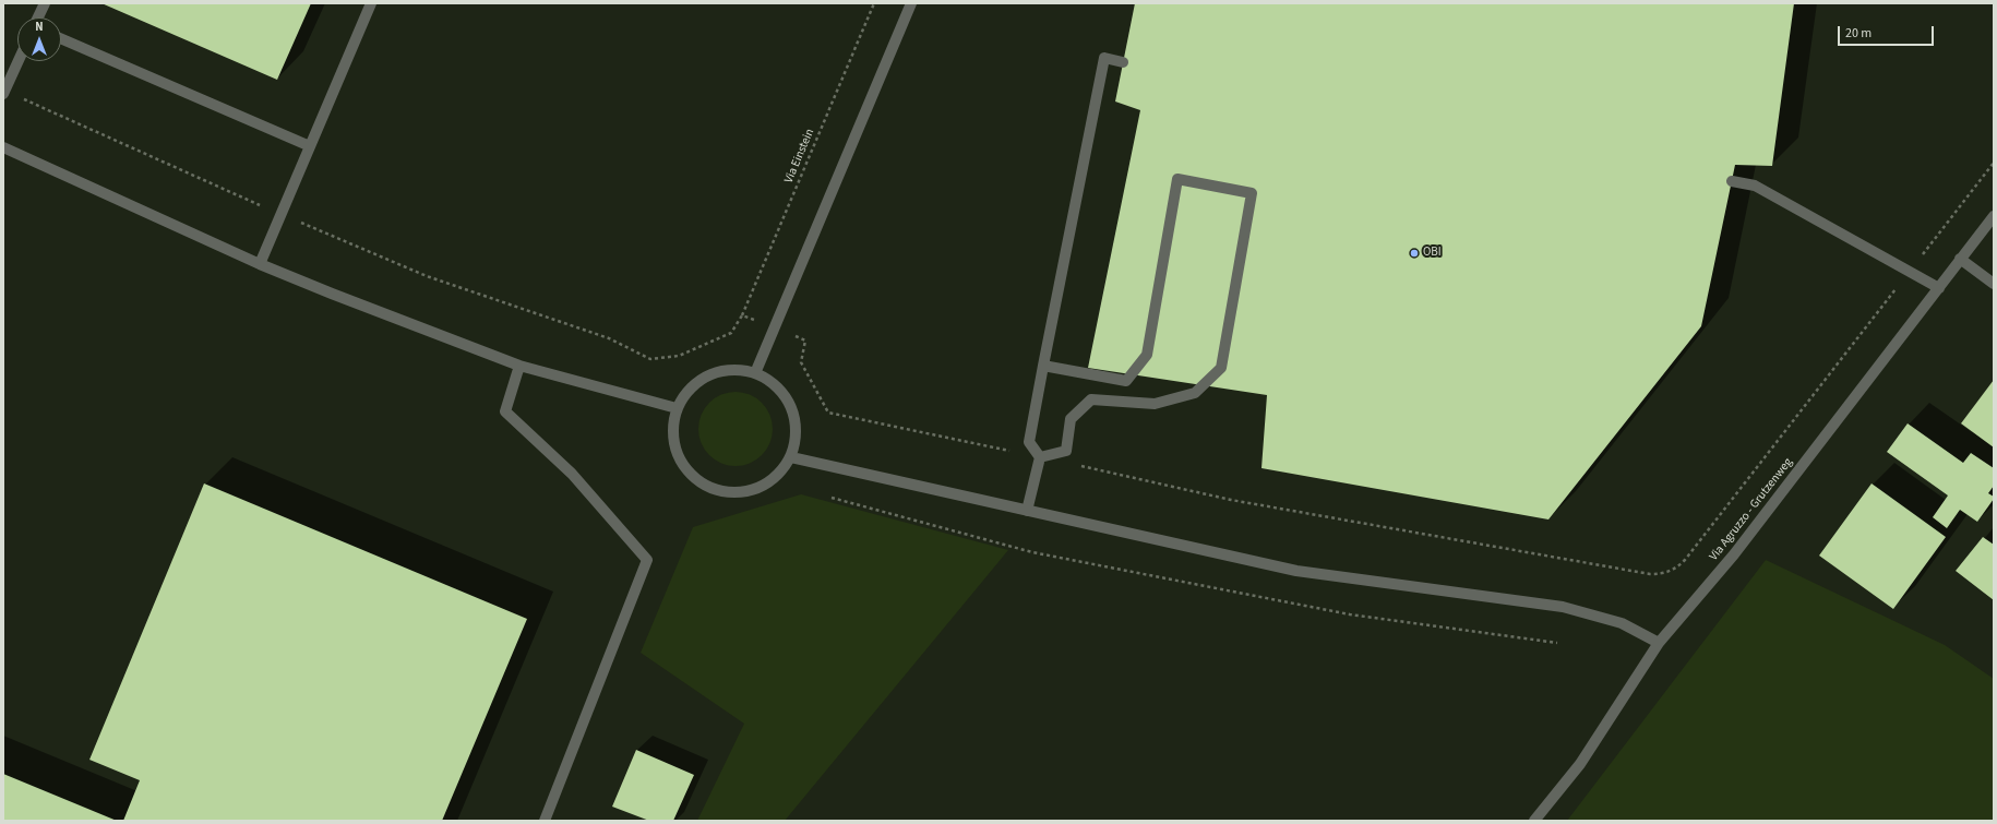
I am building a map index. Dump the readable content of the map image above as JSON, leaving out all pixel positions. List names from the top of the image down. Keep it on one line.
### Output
{"streets":{"street":["Via Agruzzo - Grutzenweg"],"path":["Via Einstein"]},"places":["OBI"],"scale_bar":"20 m","north":"top"}
